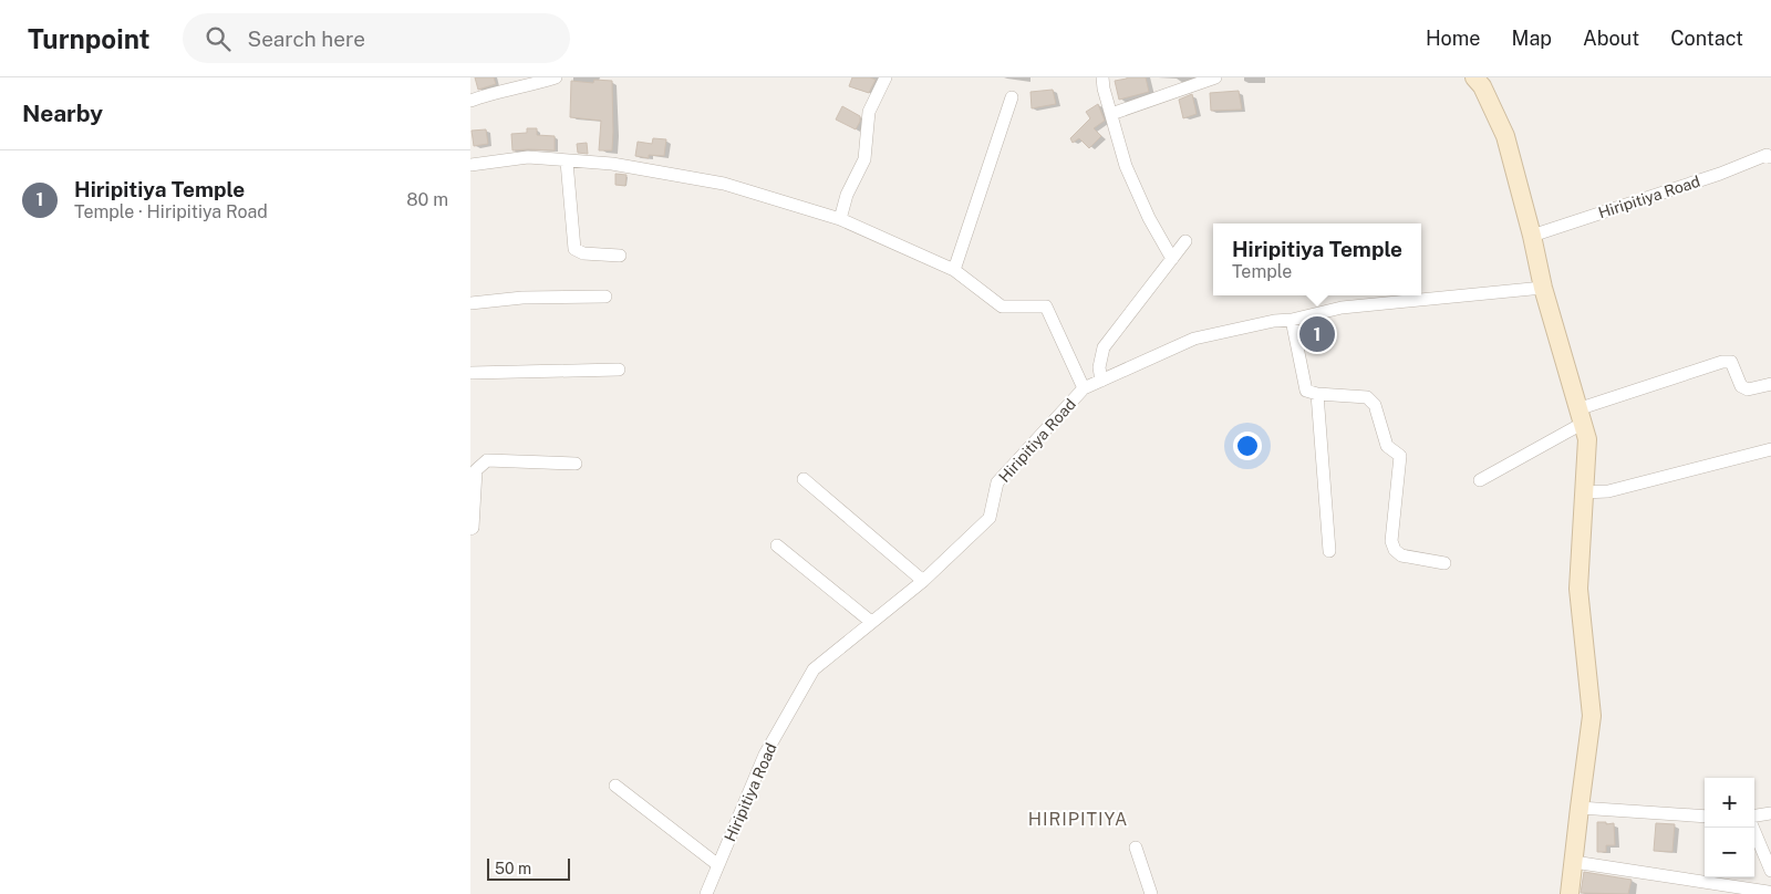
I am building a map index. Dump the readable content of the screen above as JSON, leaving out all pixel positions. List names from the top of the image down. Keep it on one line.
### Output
{"streets":{"street":["Hiripitiya Road"]},"districts":["HIRIPITIYA"],"scale_bar":"50 m","page":{"header":"Turnpoint","search":"Search here","nav":["Home","Map","About","Contact"],"heading":"Nearby","list":[{"mark":"1","name":"Hiripitiya Temple","note":"Temple · Hiripitiya Road","value":"80 m"}],"popup":["Hiripitiya Temple","Temple"],"pins":"1","map_buttons":["+","−"],"scale":"50 m"}}
